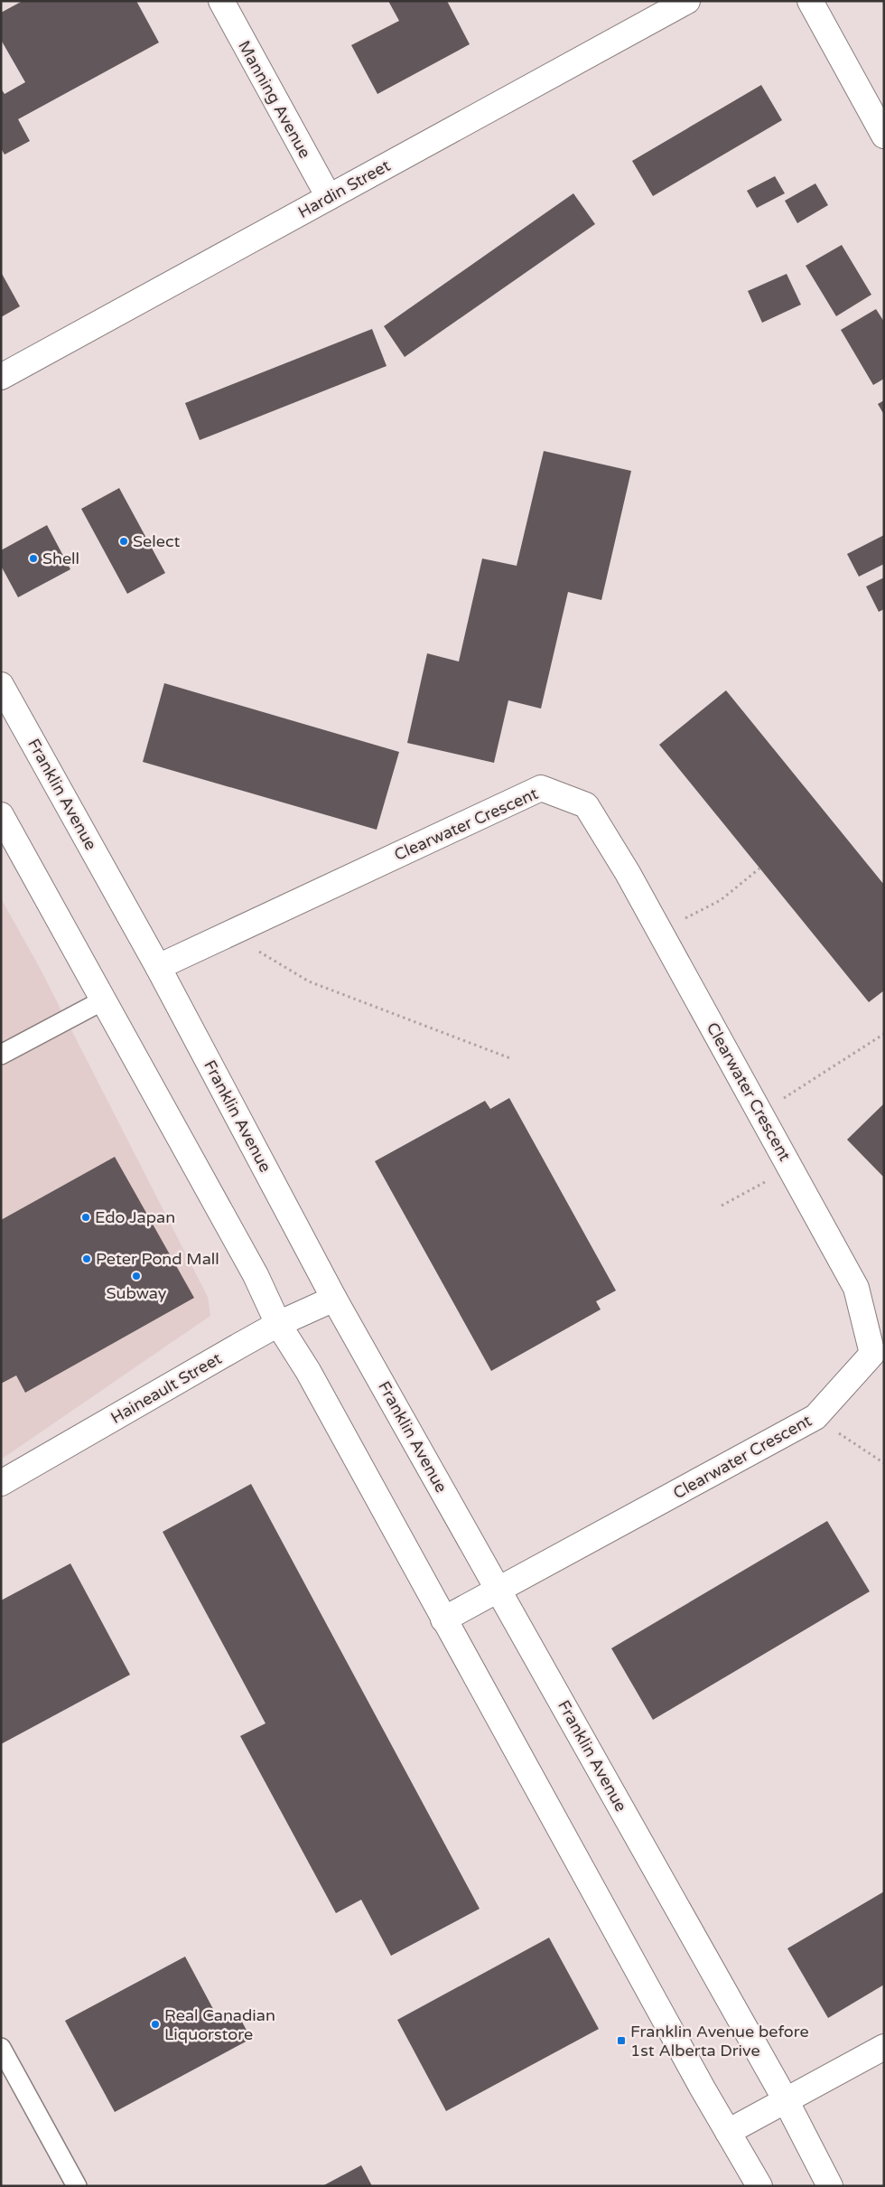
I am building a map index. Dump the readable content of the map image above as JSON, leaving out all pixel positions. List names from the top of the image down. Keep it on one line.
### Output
{"streets":{"street":["Manning Avenue","Hardin Street","Franklin Avenue","Clearwater Crescent","Haineault Street"]},"crossings":[["Manning Avenue","Hardin Street"],["Franklin Avenue","Clearwater Crescent"],["Franklin Avenue","Haineault Street"]],"places":{"other":["Select","Shell","Edo Japan","Peter Pond Mall","Subway","Real Canadian Liquorstore"],"transit":["Franklin Avenue before 1st Alberta Drive"]}}
